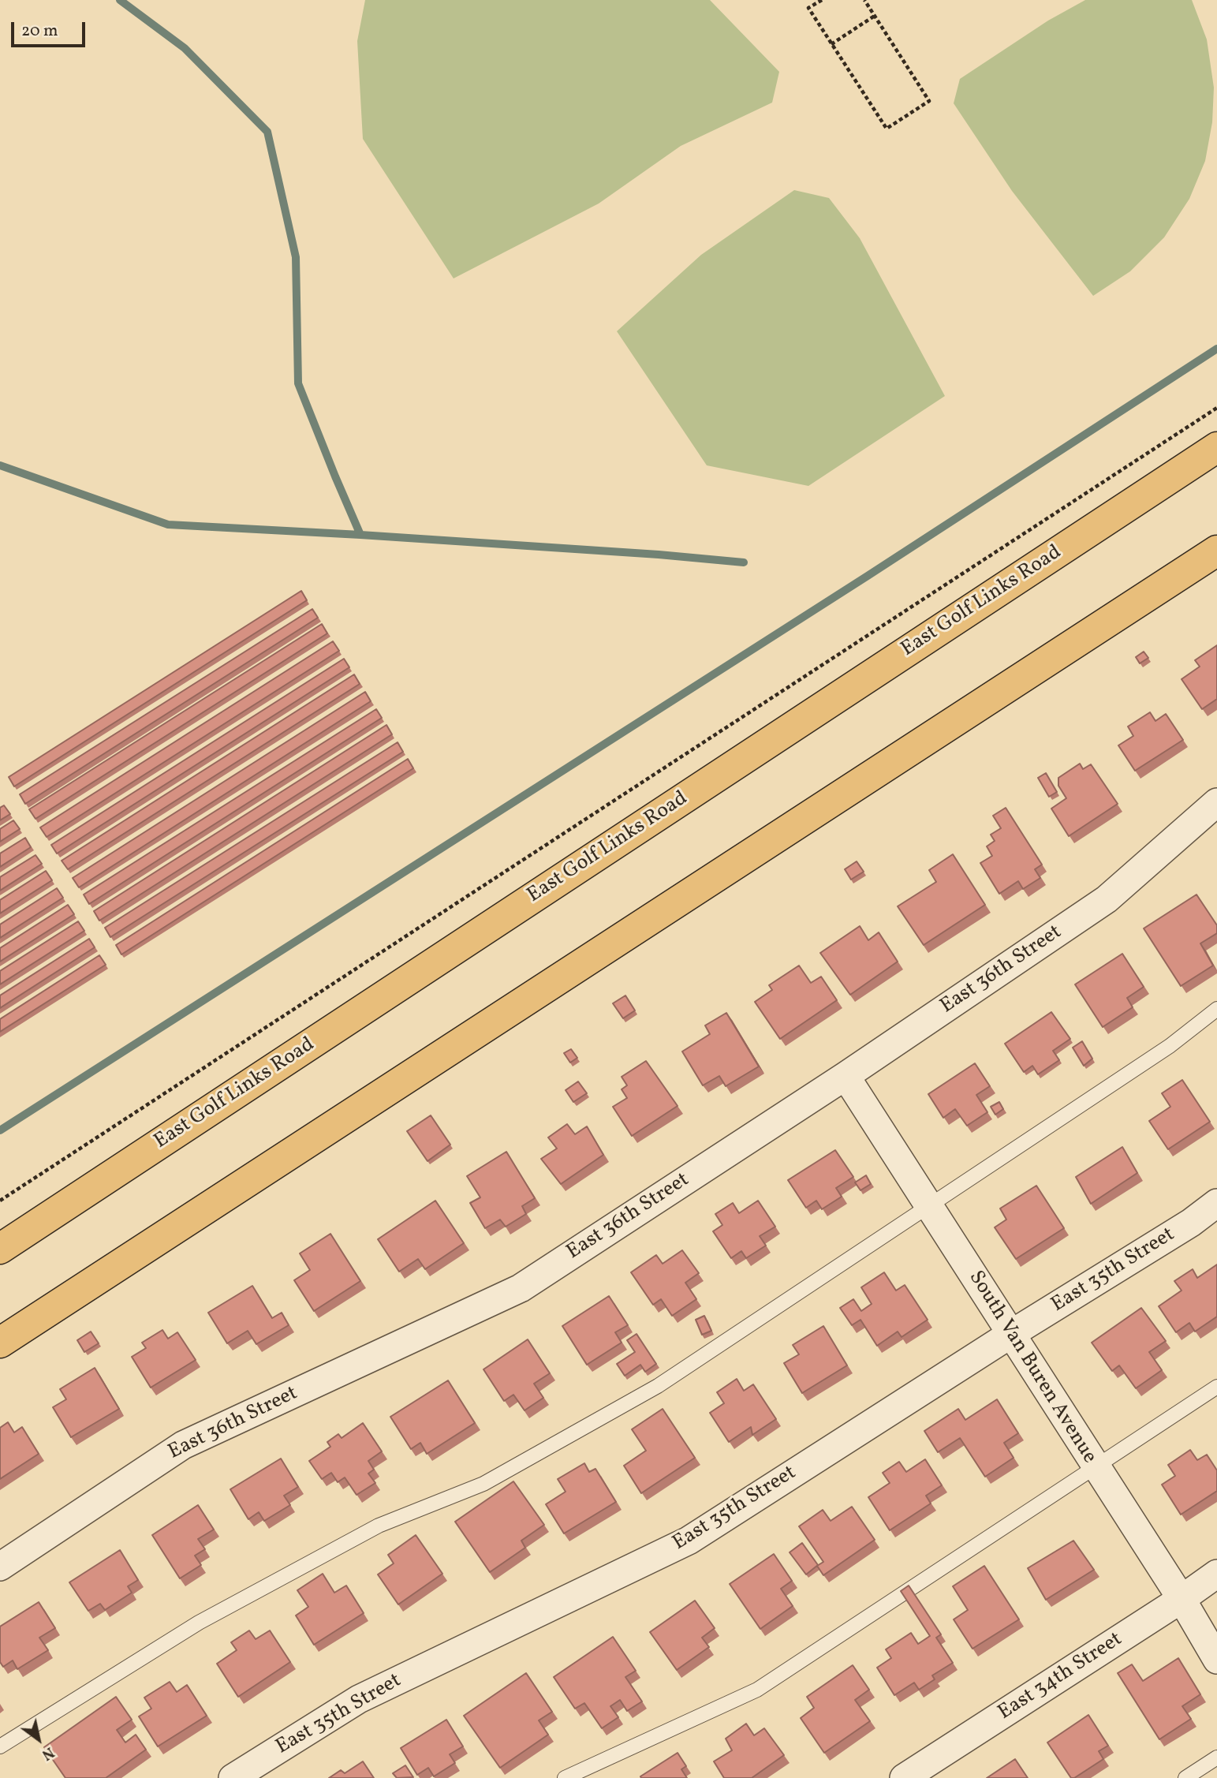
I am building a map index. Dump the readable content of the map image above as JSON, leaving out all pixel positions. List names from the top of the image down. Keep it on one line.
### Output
{"streets":{"main road":["East Golf Links Road"],"street":["East 36th Street","East 35th Street","South Van Buren Avenue","East 34th Street"]},"crossings":[["East 36th Street","South Van Buren Avenue"],["East 35th Street","South Van Buren Avenue"],["South Van Buren Avenue","East 34th Street"]],"scale_bar":"20 m","north":"bottom right"}
